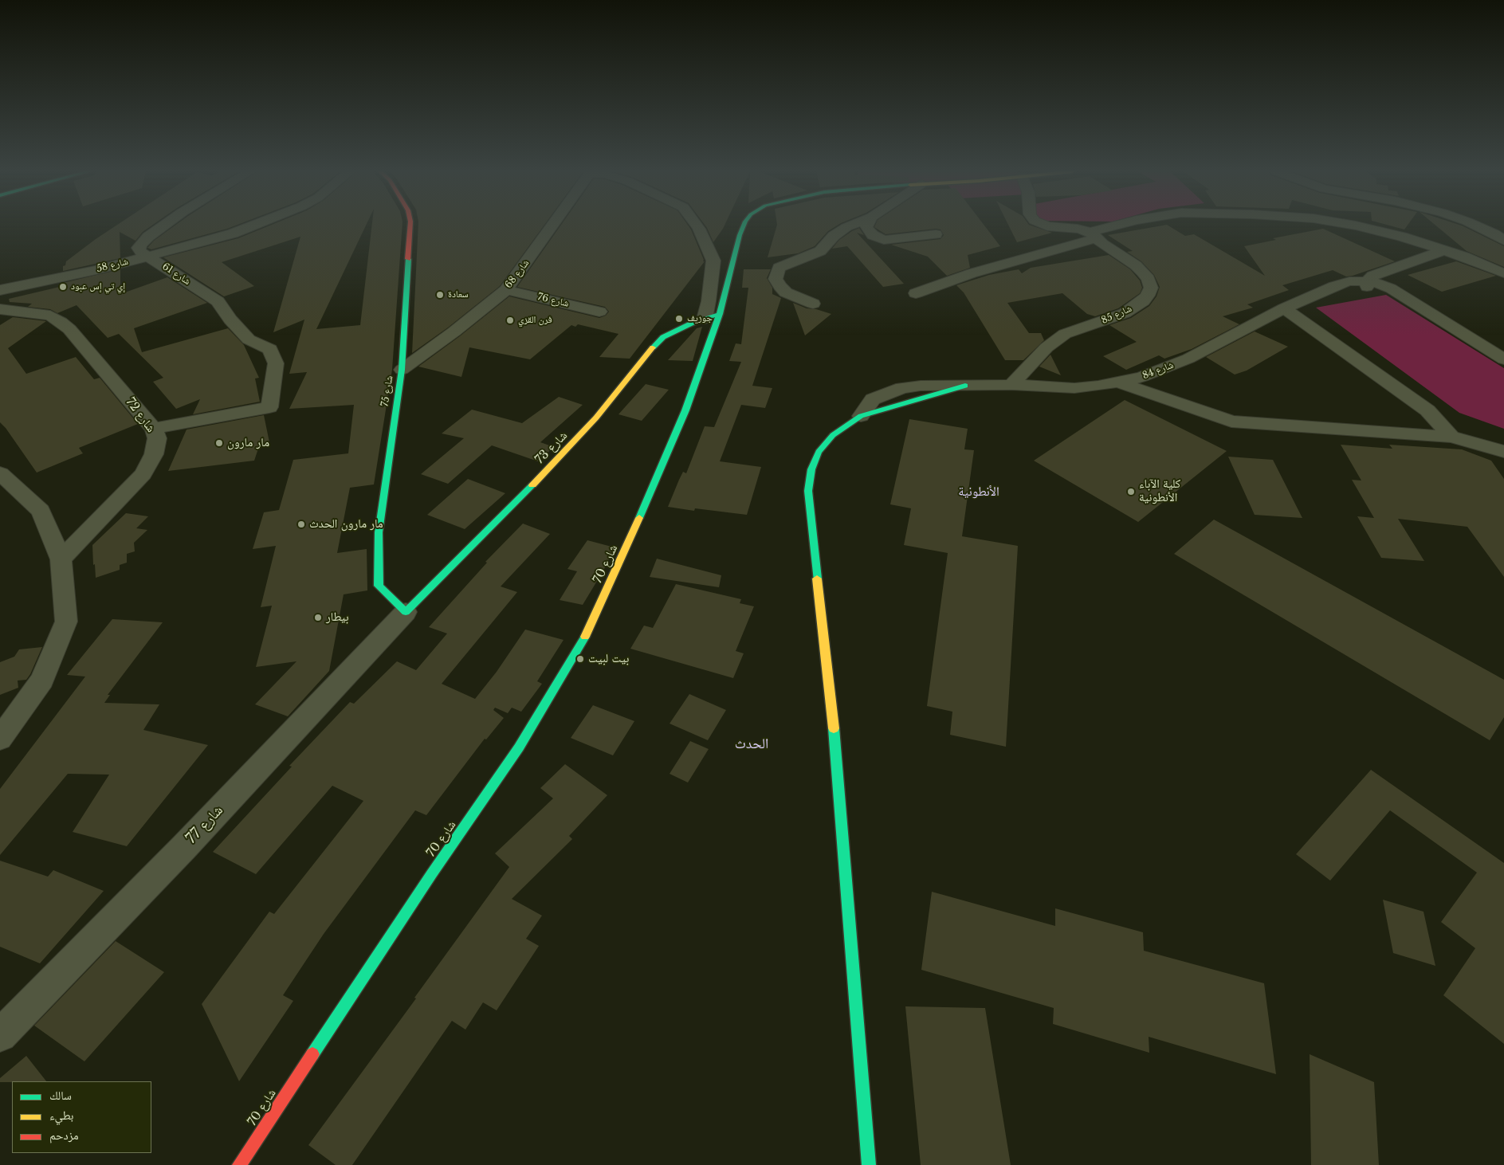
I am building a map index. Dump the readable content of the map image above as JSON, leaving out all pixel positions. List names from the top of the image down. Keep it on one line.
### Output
{"streets":{"street":["شارع 58","شارع 61","شارع 68","شارع 76","شارع 85","شارع 84","شارع 75","شارع 72","شارع 73","شارع 70","شارع 77"]},"crossings":[["شارع 58","شارع 61"],["شارع 61","شارع 72"],["شارع 68","شارع 76"],["شارع 68","شارع 75"],["شارع 85","شارع 84"],["شارع 75","شارع 73"],["شارع 75","شارع 77"],["شارع 73","شارع 70"],["شارع 73","شارع 77"]],"districts":["الأنطونية","الحدث"],"places":["إي تي إس عبود","سعادة","جوزيف","فرن القزي","مار مارون","كلية الآباء الأنطونية","مار مارون الحدث","بيطار","بيت لبيت"],"legend":["سالك","بطيء","مزدحم"]}
